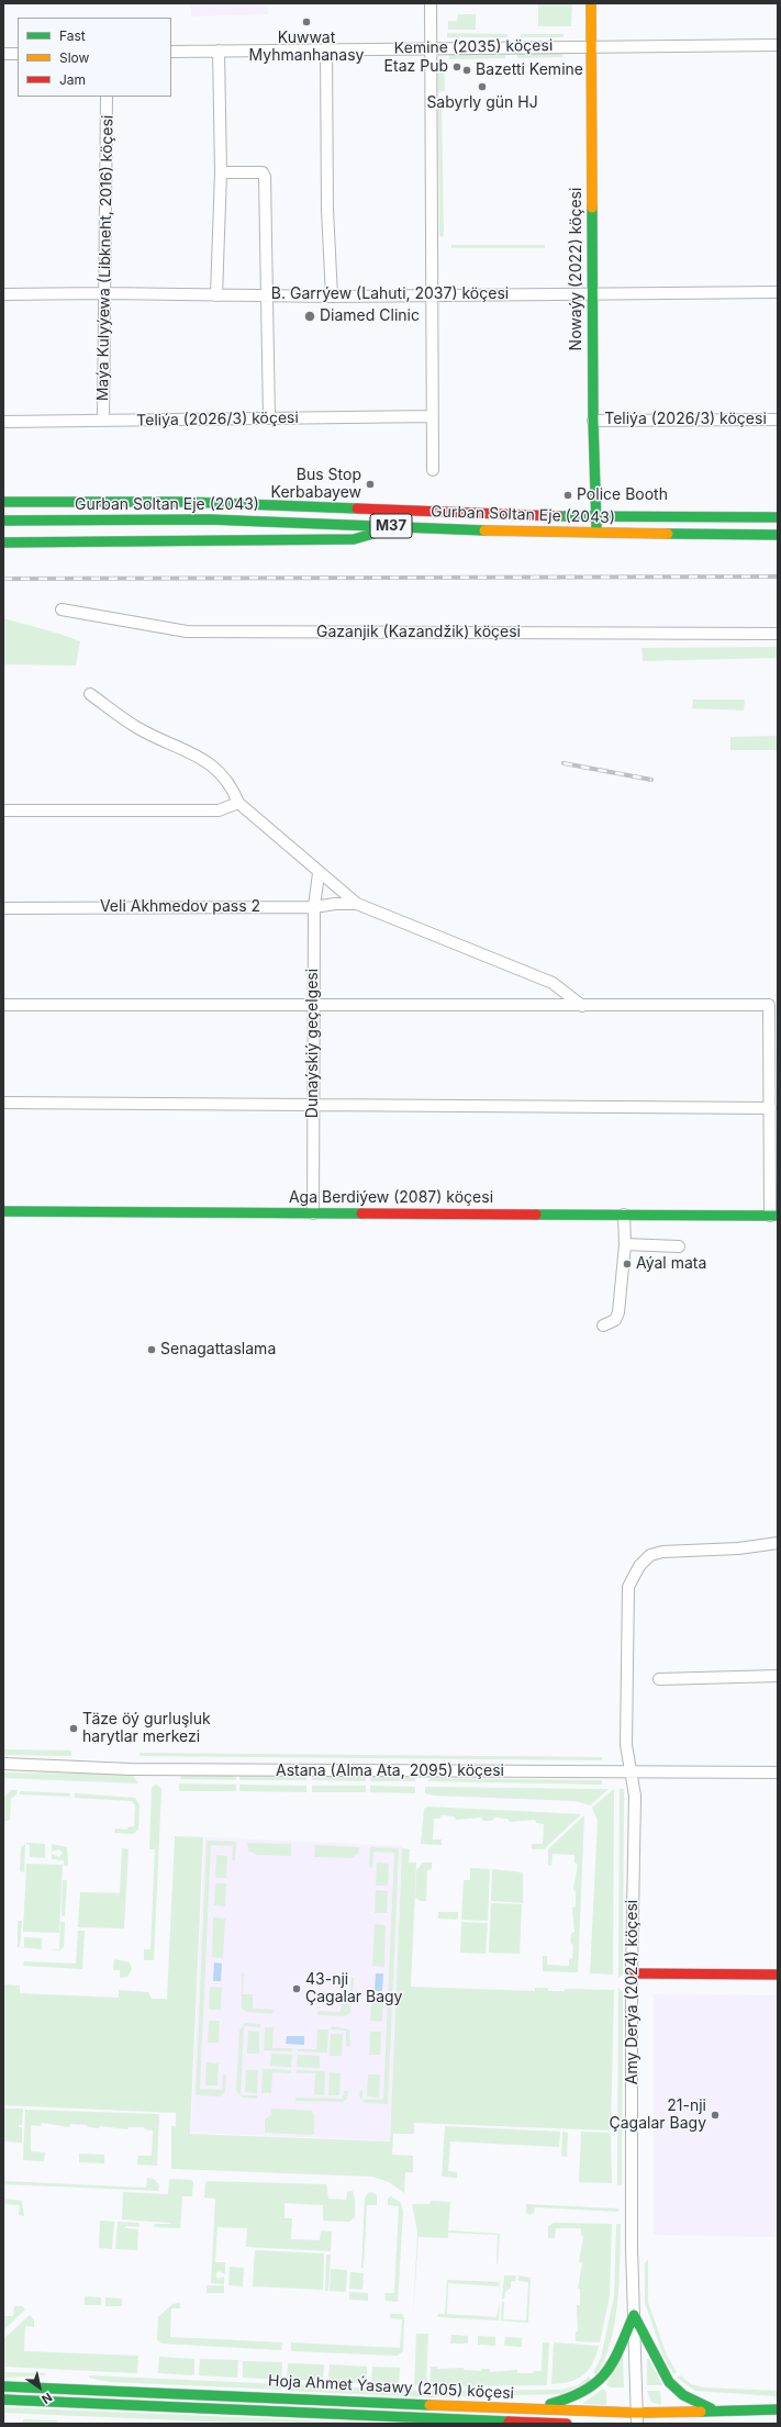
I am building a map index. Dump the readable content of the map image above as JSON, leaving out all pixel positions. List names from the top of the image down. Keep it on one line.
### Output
{"streets":{"main road":["Nowaýy (2022) köçesi","Gurban Soltan Eje (2043)","M37","Aga Berdiýew (2087) köçesi","Hoja Ahmet Ýasawy (2105) köçesi"],"street":["Kemine (2035) köçesi","Maýa Kulyýewa (Libkneht, 2016) köçesi","B. Garrýew (Lahuti, 2037) köçesi","Teliýa (2026/3) köçesi","Gazanjik (Kazandžik) köçesi","Veli Akhmedov pass 2","Dunaýskiý geçelgesi","Astana (Alma Ata, 2095) köçesi","Amy Derýa (2024) köçesi"]},"crossings":[["Kemine (2035) köçesi","Nowaýy (2022) köçesi"],["Maýa Kulyýewa (Libkneht, 2016) köçesi","B. Garrýew (Lahuti, 2037) köçesi"],["Maýa Kulyýewa (Libkneht, 2016) köçesi","Teliýa (2026/3) köçesi"],["Nowaýy (2022) köçesi","B. Garrýew (Lahuti, 2037) köçesi"],["Nowaýy (2022) köçesi","Teliýa (2026/3) köçesi"],["Nowaýy (2022) köçesi","Gurban Soltan Eje (2043)"],["Veli Akhmedov pass 2","Dunaýskiý geçelgesi"],["Dunaýskiý geçelgesi","Aga Berdiýew (2087) köçesi"],["Astana (Alma Ata, 2095) köçesi","Amy Derýa (2024) köçesi"],["Amy Derýa (2024) köçesi","Hoja Ahmet Ýasawy (2105) köçesi"]],"places":["Kuwwat Myhmanhanasy","Etaz Pub","Bazetti Kemine","Sabyrly gün HJ","Diamed Clinic","Bus Stop Kerbabayew","Police Booth","Aýal mata","Senagattaslama","Täze öý gurluşluk harytlar merkezi","43-nji Çagalar Bagy","21-nji Çagalar Bagy"],"legend":["Fast","Slow","Jam"],"north":"bottom right"}
